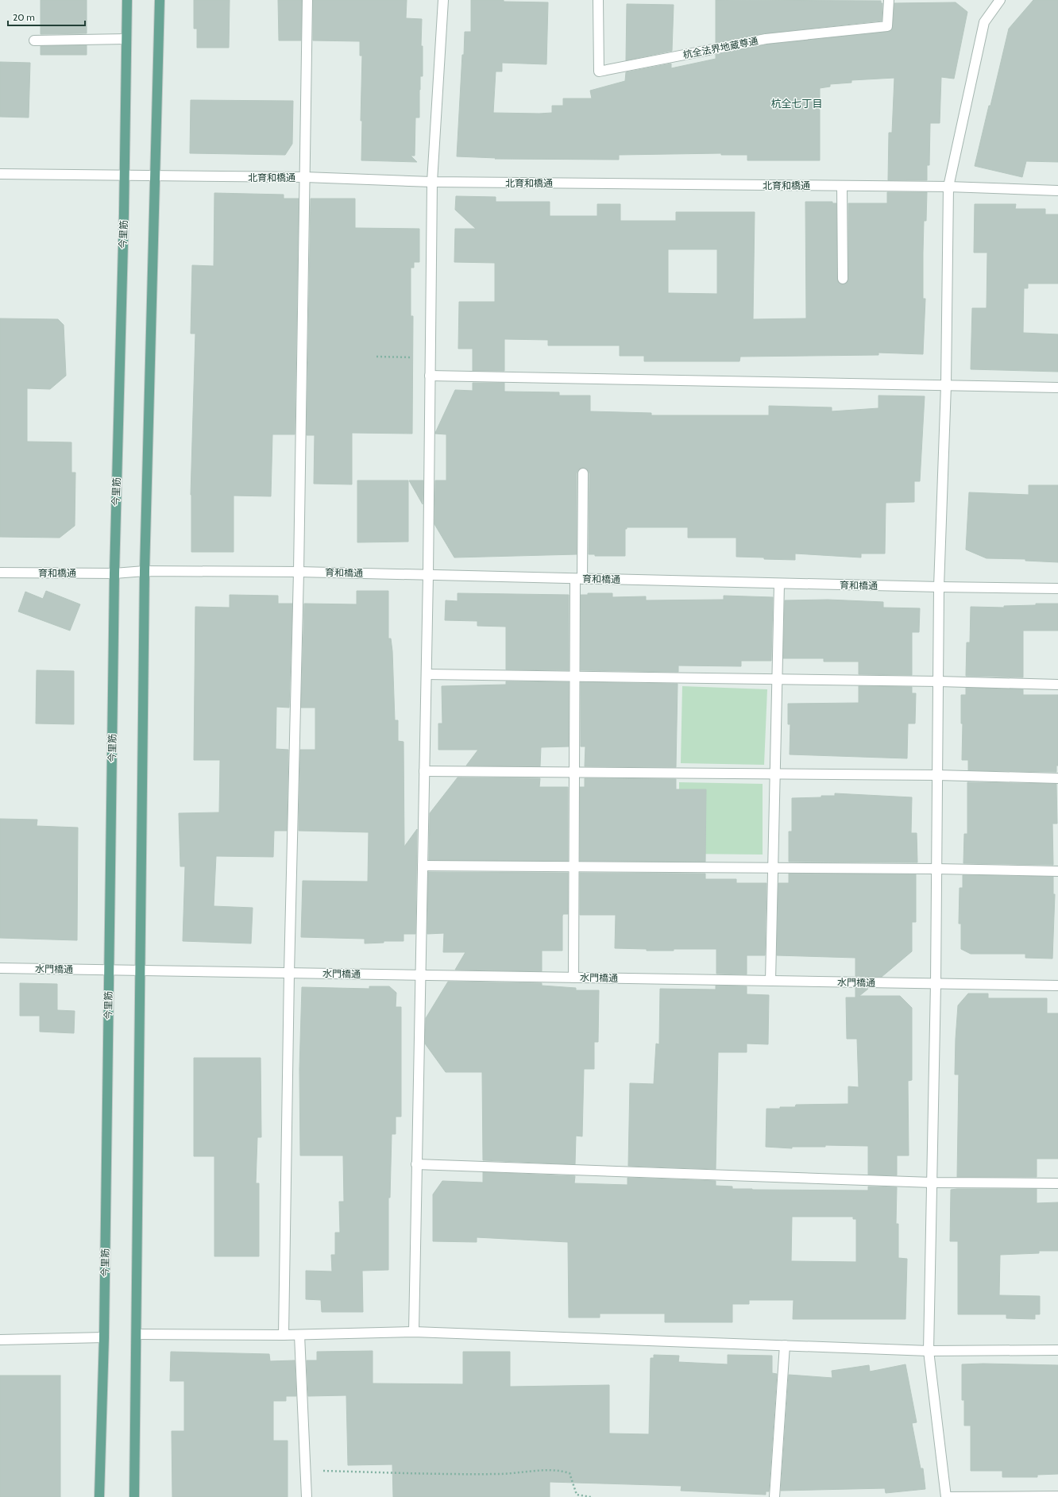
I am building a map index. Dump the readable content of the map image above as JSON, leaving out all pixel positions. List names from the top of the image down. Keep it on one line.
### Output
{"streets":{"main road":["今里筋"],"street":["杭全法界地蔵尊通","北育和橋通","育和橋通","水門橋通"]},"crossings":[["北育和橋通","今里筋"],["今里筋","育和橋通"],["今里筋","水門橋通"]],"districts":["杭全七丁目"],"scale_bar":"20 m"}
